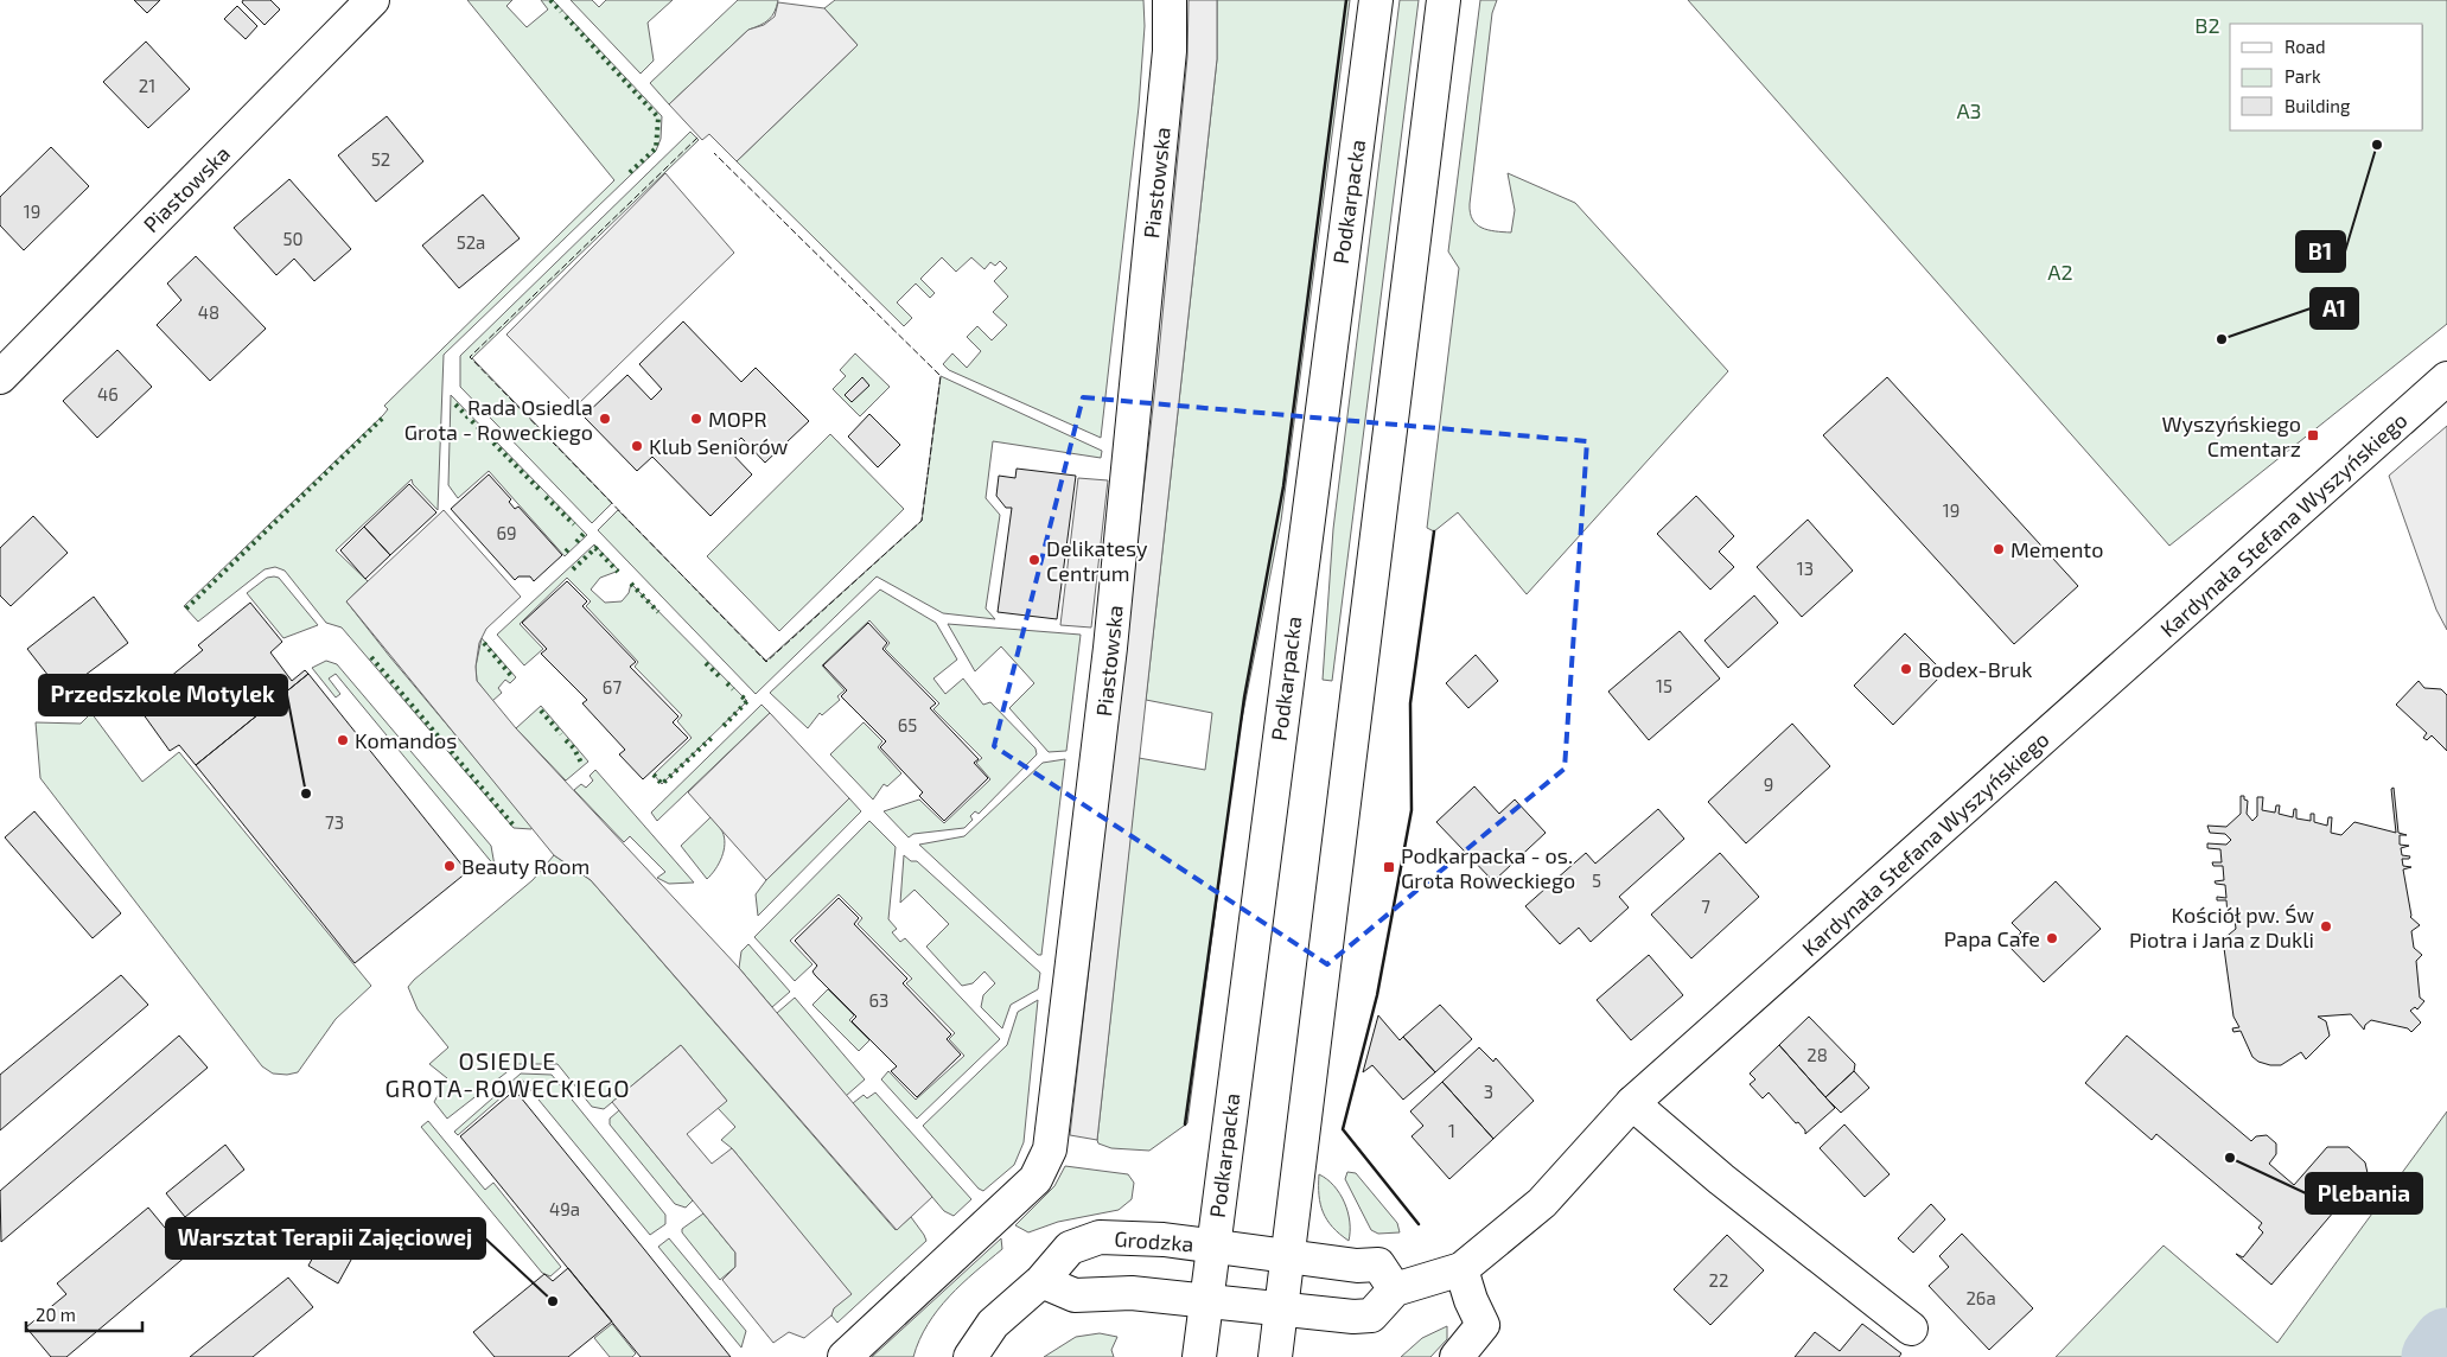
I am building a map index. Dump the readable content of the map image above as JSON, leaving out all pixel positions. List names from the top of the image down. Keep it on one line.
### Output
{"streets":{"street":["Piastowska","Podkarpacka","Kardynała Stefana Wyszyńskiego","Grodzka"]},"crossings":[["Podkarpacka","Grodzka"],["Kardynała Stefana Wyszyńskiego","Grodzka"]],"districts":["OSIEDLE GROTA-ROWECKIEGO"],"parks":["B2","A3","A2"],"places":{"other":["B1","A1","Rada Osiedla Grota - Roweckiego","MOPR","Klub Seniorów","Memento","Delikatesy Centrum","Bodex-Bruk","Komandos","Przedszkole Motylek","Beauty Room","Kościół pw. Św Piotra i Jana z Dukli","Papa Cafe","Plebania","Warsztat Terapii Zajęciowej"],"transit":["Wyszyńskiego Cmentarz","Podkarpacka - os. Grota Roweckiego"]},"house_numbers":["21","52","19","50","52a","48","46","19","69","13","15","67","65","9","73","5","7","63","28","3","1","49a","22","26a"],"legend":["Road","Park","Building"],"scale_bar":"20 m"}
